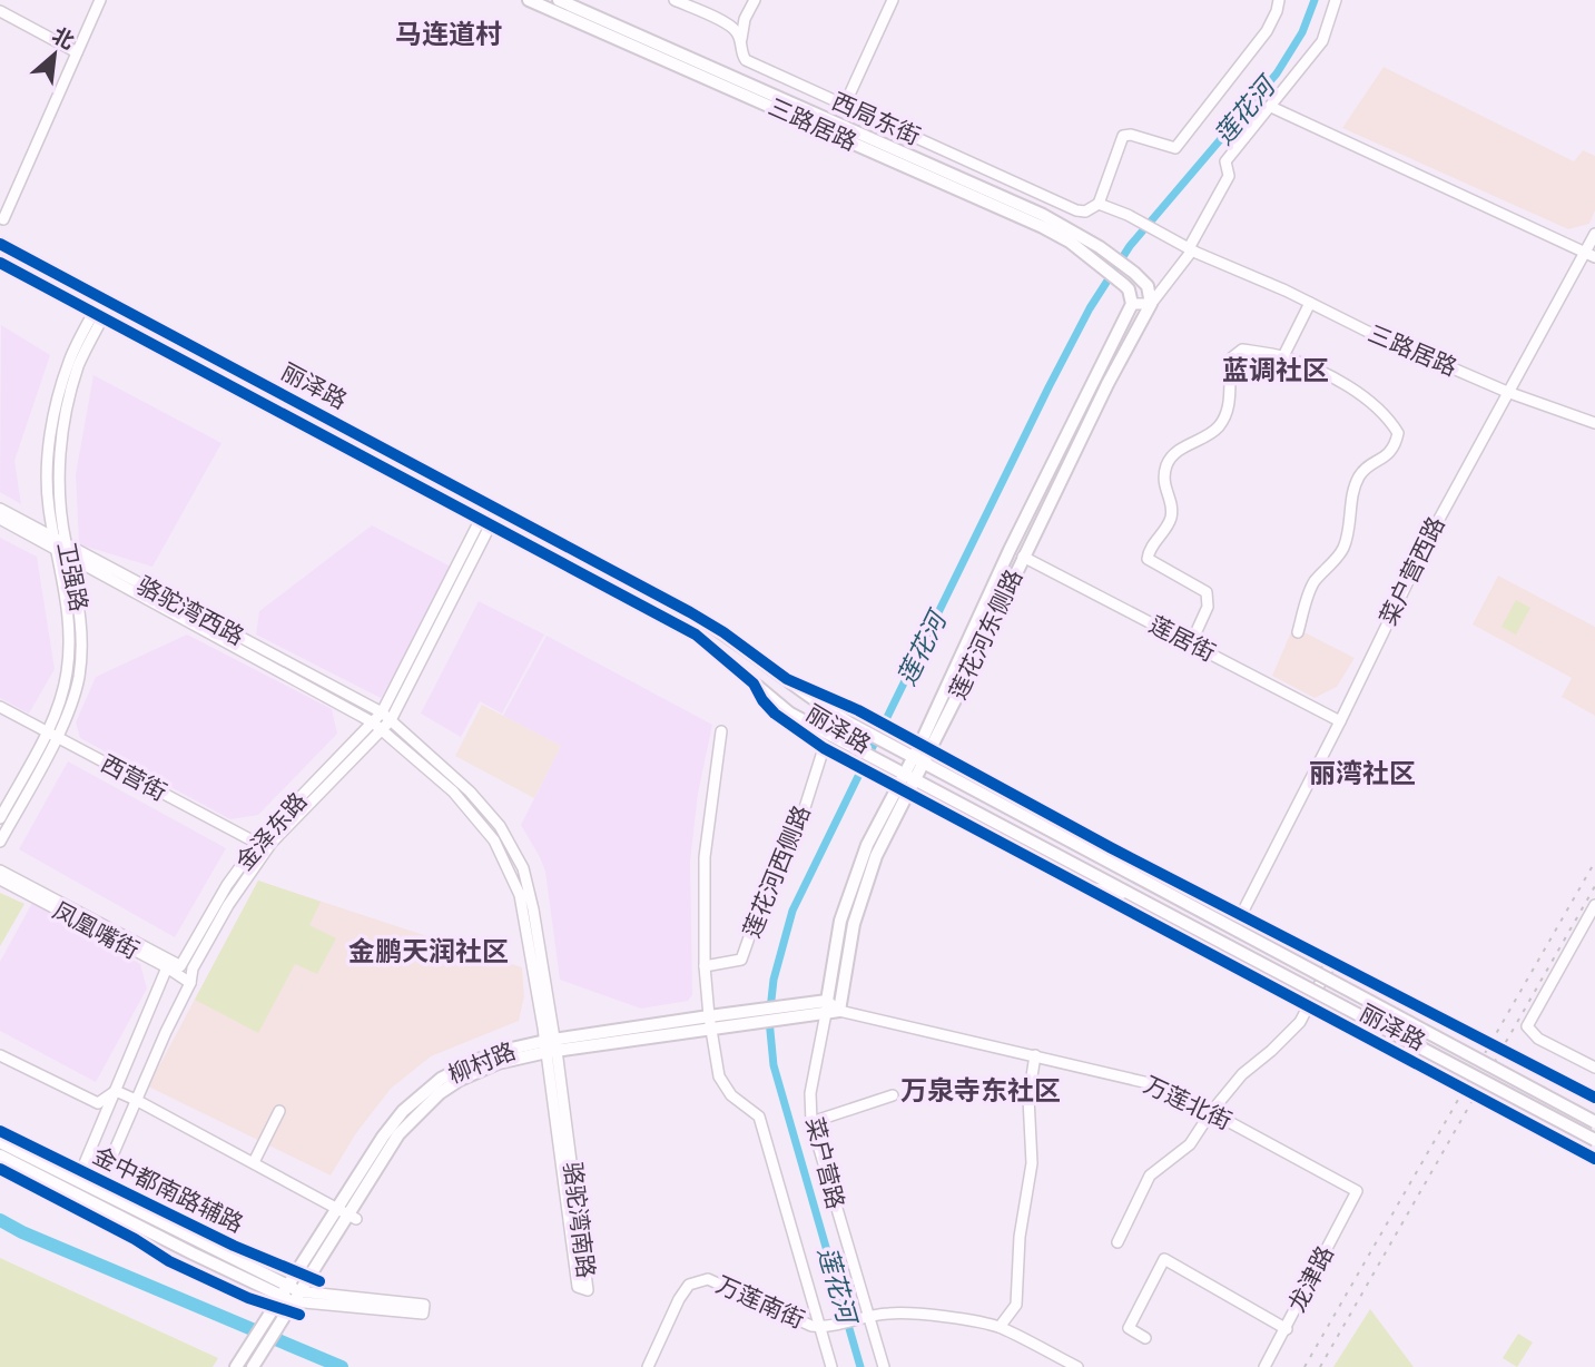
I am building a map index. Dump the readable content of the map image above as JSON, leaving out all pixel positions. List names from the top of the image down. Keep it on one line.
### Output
{"streets":{"main road":["三路居路","丽泽路","莲花河东侧路","柳村路"],"street":["西局东街","菜户营西路","卫强路","骆驼湾西路","莲居街","西营街","金泽东路","莲花河西侧路","凤凰嘴街","万莲北街","菜户营路","骆驼湾南路","龙津路","万莲南街"],"cycle path":["金中都南路辅路"]},"crossings":[["西局东街","三路居路"],["三路居路","菜户营西路"],["三路居路","莲花河东侧路"],["丽泽路","菜户营西路"],["丽泽路","卫强路"],["丽泽路","莲花河东侧路"],["丽泽路","金泽东路"],["丽泽路","莲花河西侧路"],["菜户营西路","莲居街"],["卫强路","骆驼湾西路"],["卫强路","西营街"],["骆驼湾西路","金泽东路"],["骆驼湾西路","骆驼湾南路"],["莲花河东侧路","莲居街"],["莲花河东侧路","柳村路"],["莲花河东侧路","万莲北街"],["莲花河东侧路","菜户营路"],["西营街","金泽东路"],["金泽东路","凤凰嘴街"],["金泽东路","骆驼湾南路"],["柳村路","万莲北街"],["柳村路","菜户营路"],["柳村路","骆驼湾南路"],["万莲北街","龙津路"]],"districts":["马连道村","蓝调社区","丽湾社区","金鹏天润社区","万泉寺东社区"],"water":["莲花河"],"north":"top right"}
